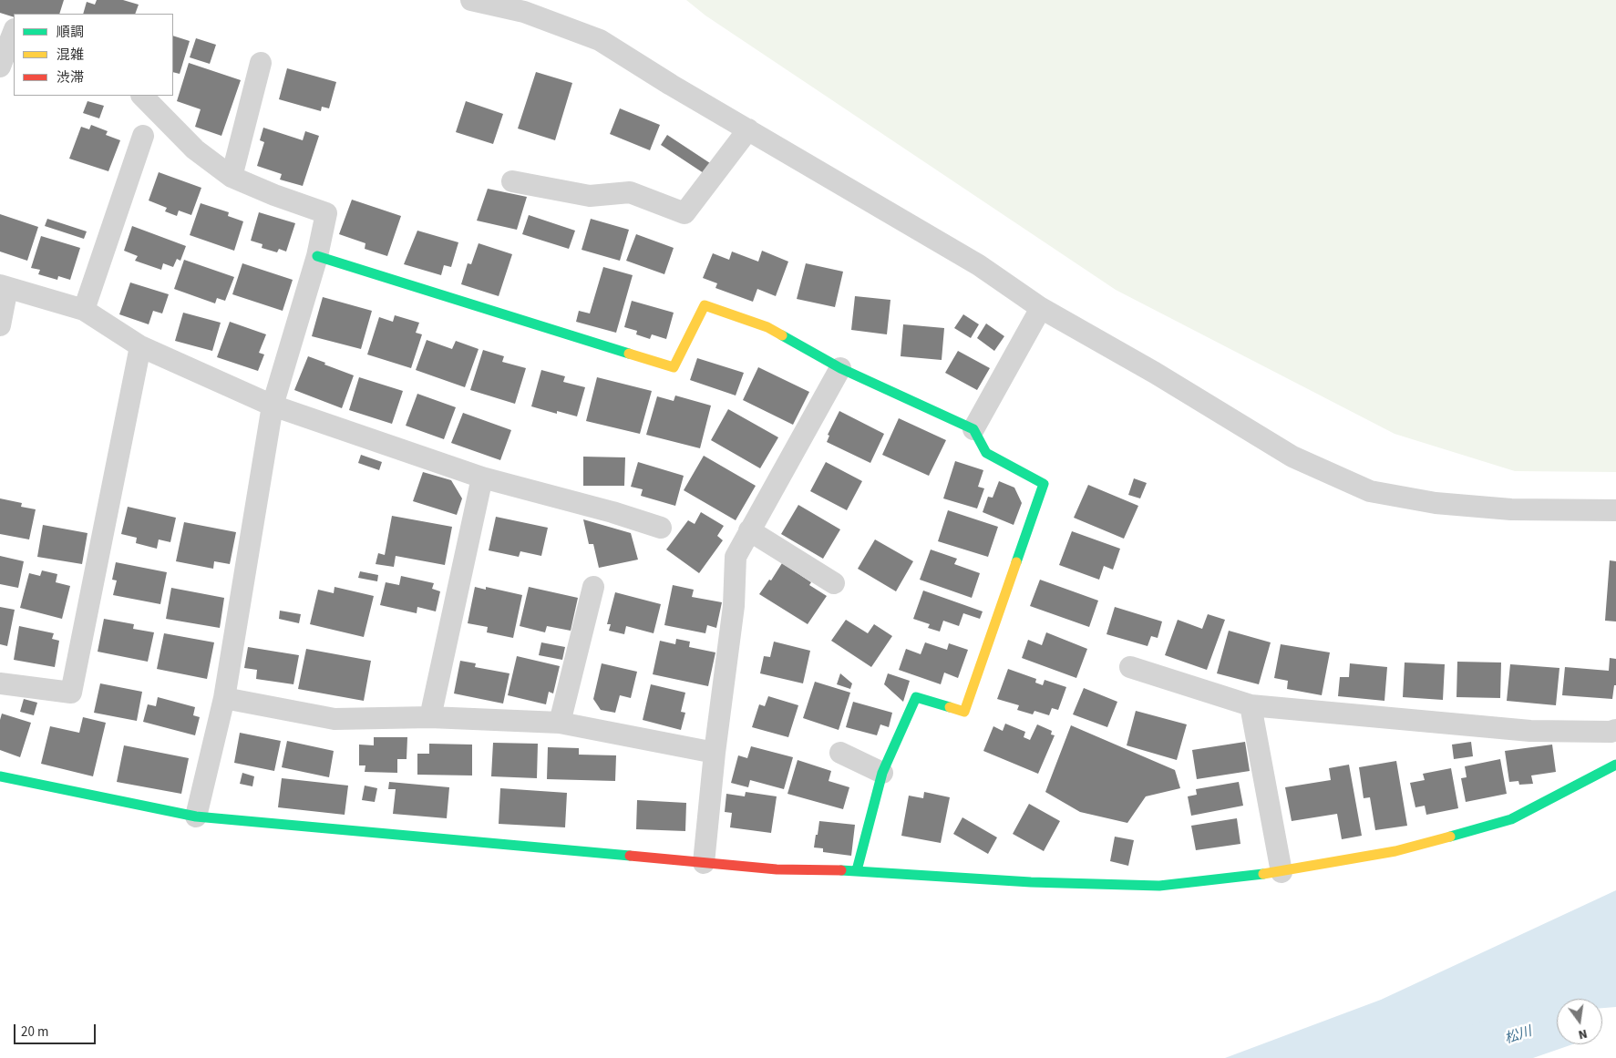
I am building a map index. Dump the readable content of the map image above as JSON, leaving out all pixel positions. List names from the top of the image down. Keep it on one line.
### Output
{"water":["松川"],"legend":["順調","混雑","渋滞"],"scale_bar":"20 m","north":"bottom"}
